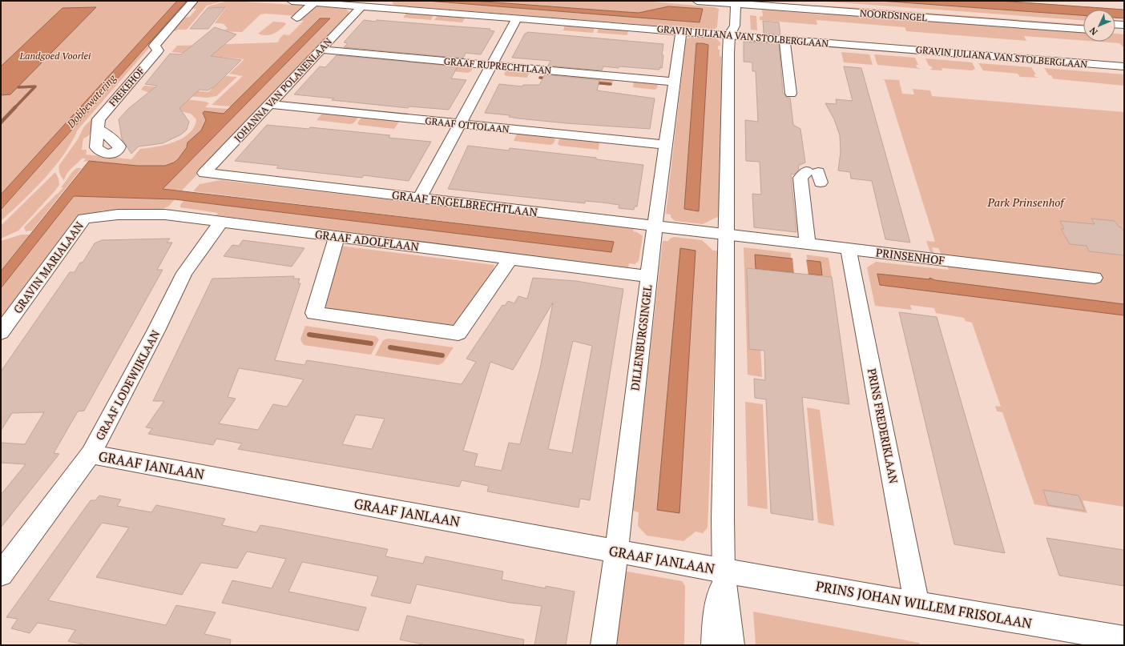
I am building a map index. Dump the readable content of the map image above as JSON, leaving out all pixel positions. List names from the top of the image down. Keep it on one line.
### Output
{"streets":{"street":["NOORDSINGEL","GRAVIN JULIANA VAN STOLBERGLAAN","GRAAF RUPRECHTLAAN","FREKEHOF","JOHANNA VAN POLANENLAAN","GRAAF OTTOLAAN","GRAAF ENGELBRECHTLAAN","GRAAF ADOLFLAAN","PRINSENHOF","GRAVIN MARIALAAN","DILLENBURGSINGEL","GRAAF LODEWIJKLAAN","PRINS FREDERIKLAAN","GRAAF JANLAAN","PRINS JOHAN WILLEM FRISOLAAN"]},"crossings":[["GRAVIN JULIANA VAN STOLBERGLAAN","JOHANNA VAN POLANENLAAN"],["GRAVIN JULIANA VAN STOLBERGLAAN","DILLENBURGSINGEL"],["GRAAF RUPRECHTLAAN","JOHANNA VAN POLANENLAAN"],["GRAAF RUPRECHTLAAN","DILLENBURGSINGEL"],["JOHANNA VAN POLANENLAAN","GRAAF OTTOLAAN"],["JOHANNA VAN POLANENLAAN","GRAAF ENGELBRECHTLAAN"],["GRAAF OTTOLAAN","DILLENBURGSINGEL"],["GRAAF ENGELBRECHTLAAN","PRINSENHOF"],["GRAAF ENGELBRECHTLAAN","DILLENBURGSINGEL"],["GRAAF ADOLFLAAN","GRAVIN MARIALAAN"],["GRAAF ADOLFLAAN","DILLENBURGSINGEL"],["GRAAF ADOLFLAAN","GRAAF LODEWIJKLAAN"],["PRINSENHOF","PRINS FREDERIKLAAN"],["DILLENBURGSINGEL","GRAAF JANLAAN"],["GRAAF LODEWIJKLAAN","GRAAF JANLAAN"],["PRINS FREDERIKLAAN","PRINS JOHAN WILLEM FRISOLAAN"],["GRAAF JANLAAN","PRINS JOHAN WILLEM FRISOLAAN"]],"water":["Dobbewatering"],"parks":["Landgoed Voorlei","Park Prinsenhof"],"north":"bottom left"}
